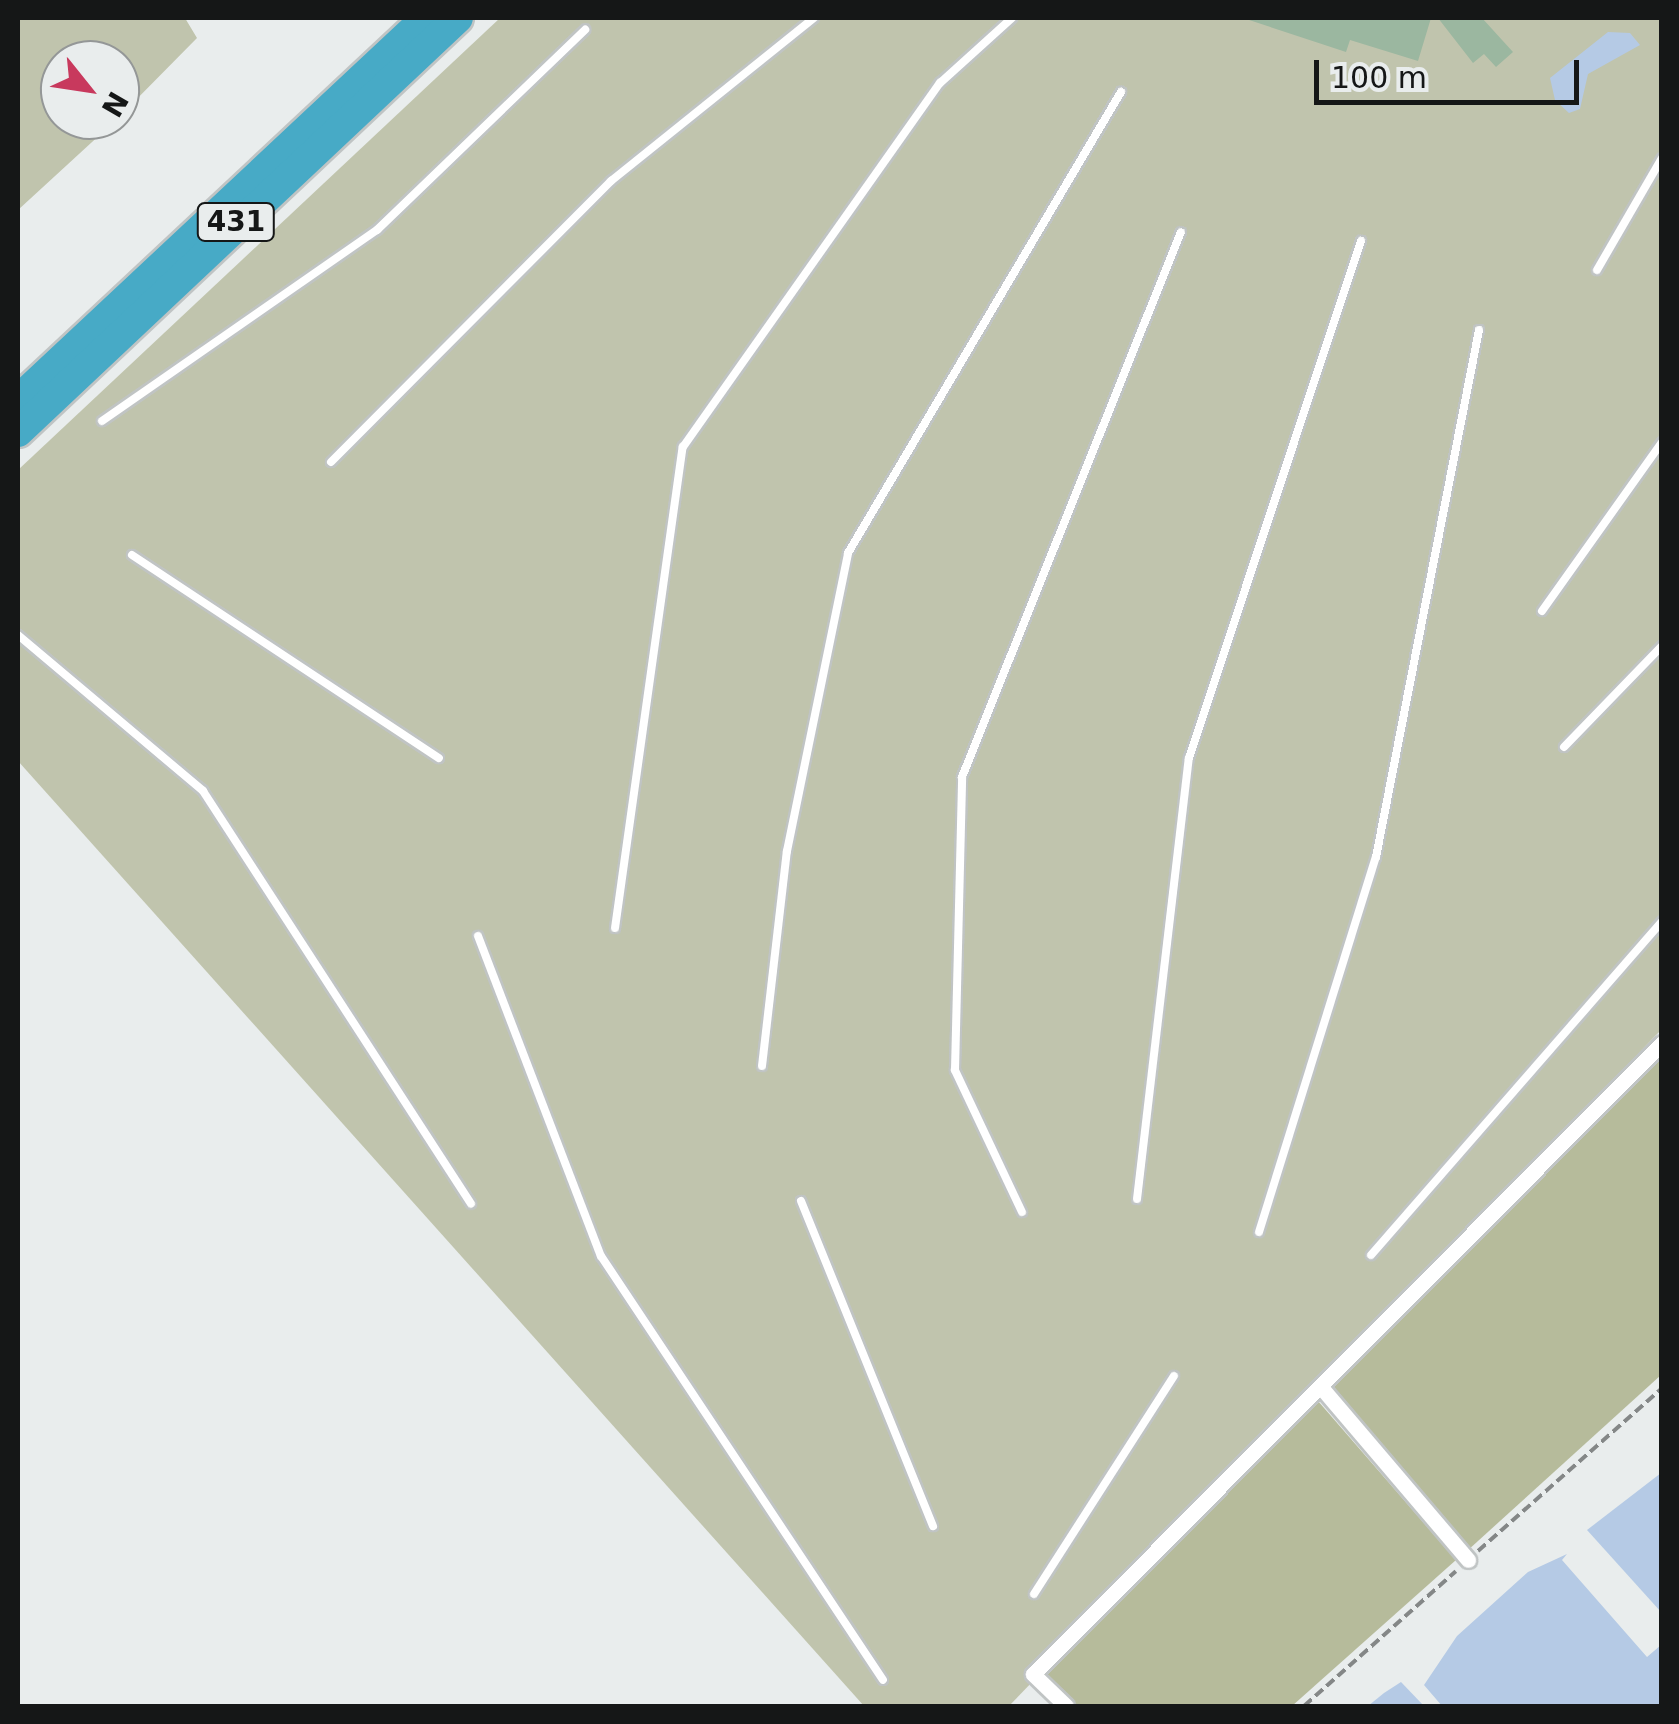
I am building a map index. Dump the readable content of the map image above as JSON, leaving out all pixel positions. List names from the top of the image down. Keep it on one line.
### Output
{"streets":{"highway":["431"]},"scale_bar":"100 m","north":"bottom right"}
